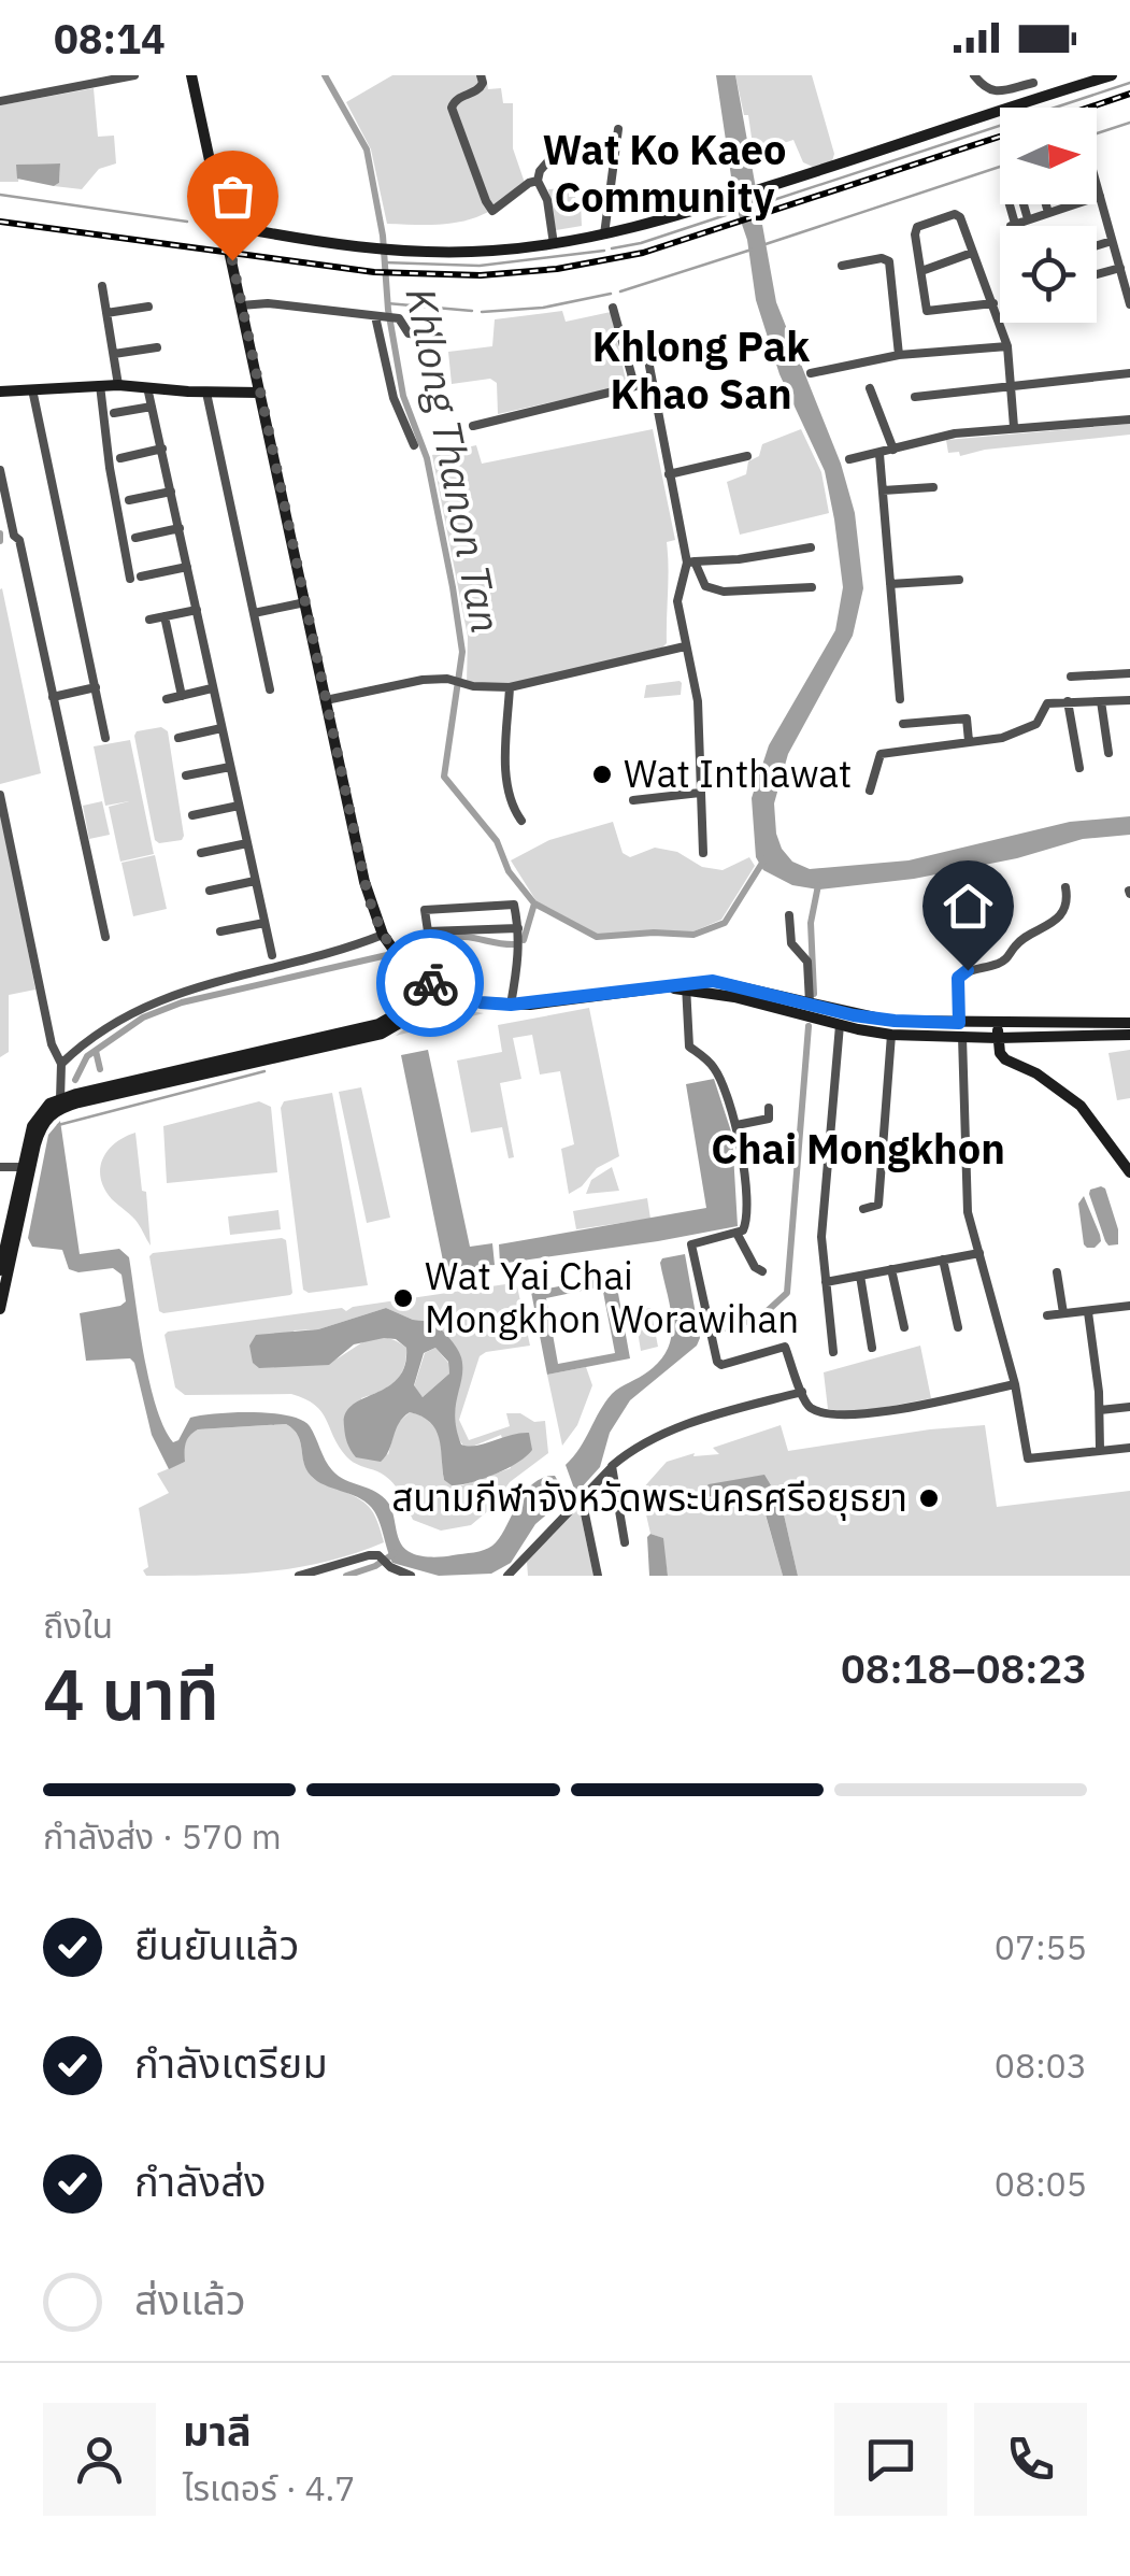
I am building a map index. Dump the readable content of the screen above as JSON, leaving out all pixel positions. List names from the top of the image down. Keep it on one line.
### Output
{"districts":["Wat Ko Kaeo Community","Khlong Pak Khao San","Chai Mongkhon"],"water":["Khlong Thanon Tan"],"places":["Wat Inthawat","Wat Yai Chai Mongkhon Worawihan","สนามกีฬาจังหวัดพระนครศรีอยุธยา"],"north":"right","page":{"status":"08:14","heading":["4 นาที","ถึงใน","08:18–08:23"],"panel":["มาลี","ไรเดอร์ · 4.7"],"bar":"กำลังส่ง · 570 m","list":[["ยืนยันแล้ว","07:55"],["กำลังเตรียม","08:03"],["กำลังส่ง","08:05"],"ส่งแล้ว"]}}
